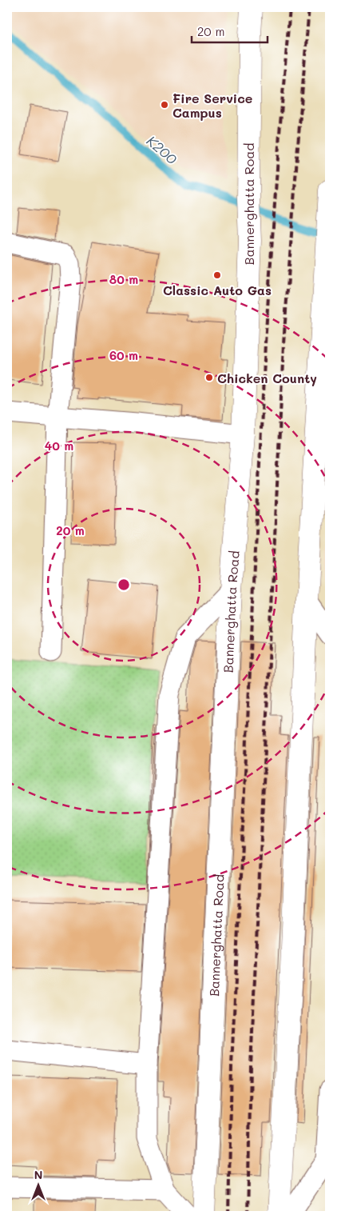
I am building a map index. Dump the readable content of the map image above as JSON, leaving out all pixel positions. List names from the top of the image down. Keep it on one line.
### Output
{"streets":{"main road":["Bannerghatta Road"]},"water":["K200"],"places":["Fire Service Campus","Classic Auto Gas","Chicken County"],"scale_bar":"20 m","north":"top","rings":["80 m","60 m","40 m","20 m"]}
